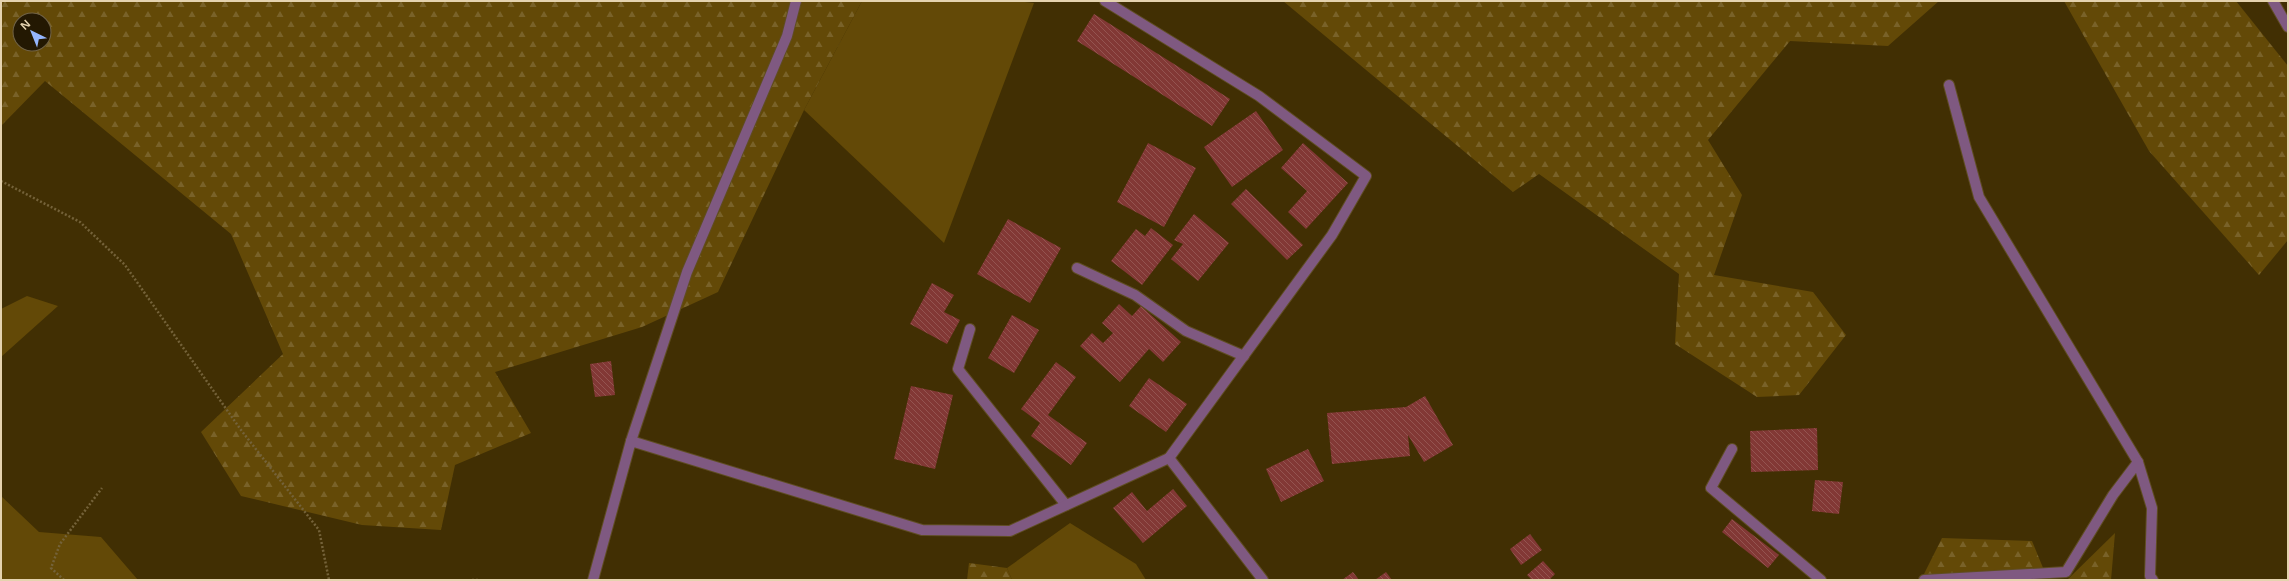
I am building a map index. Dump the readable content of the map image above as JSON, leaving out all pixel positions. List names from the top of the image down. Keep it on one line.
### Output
{"north":"top left"}
